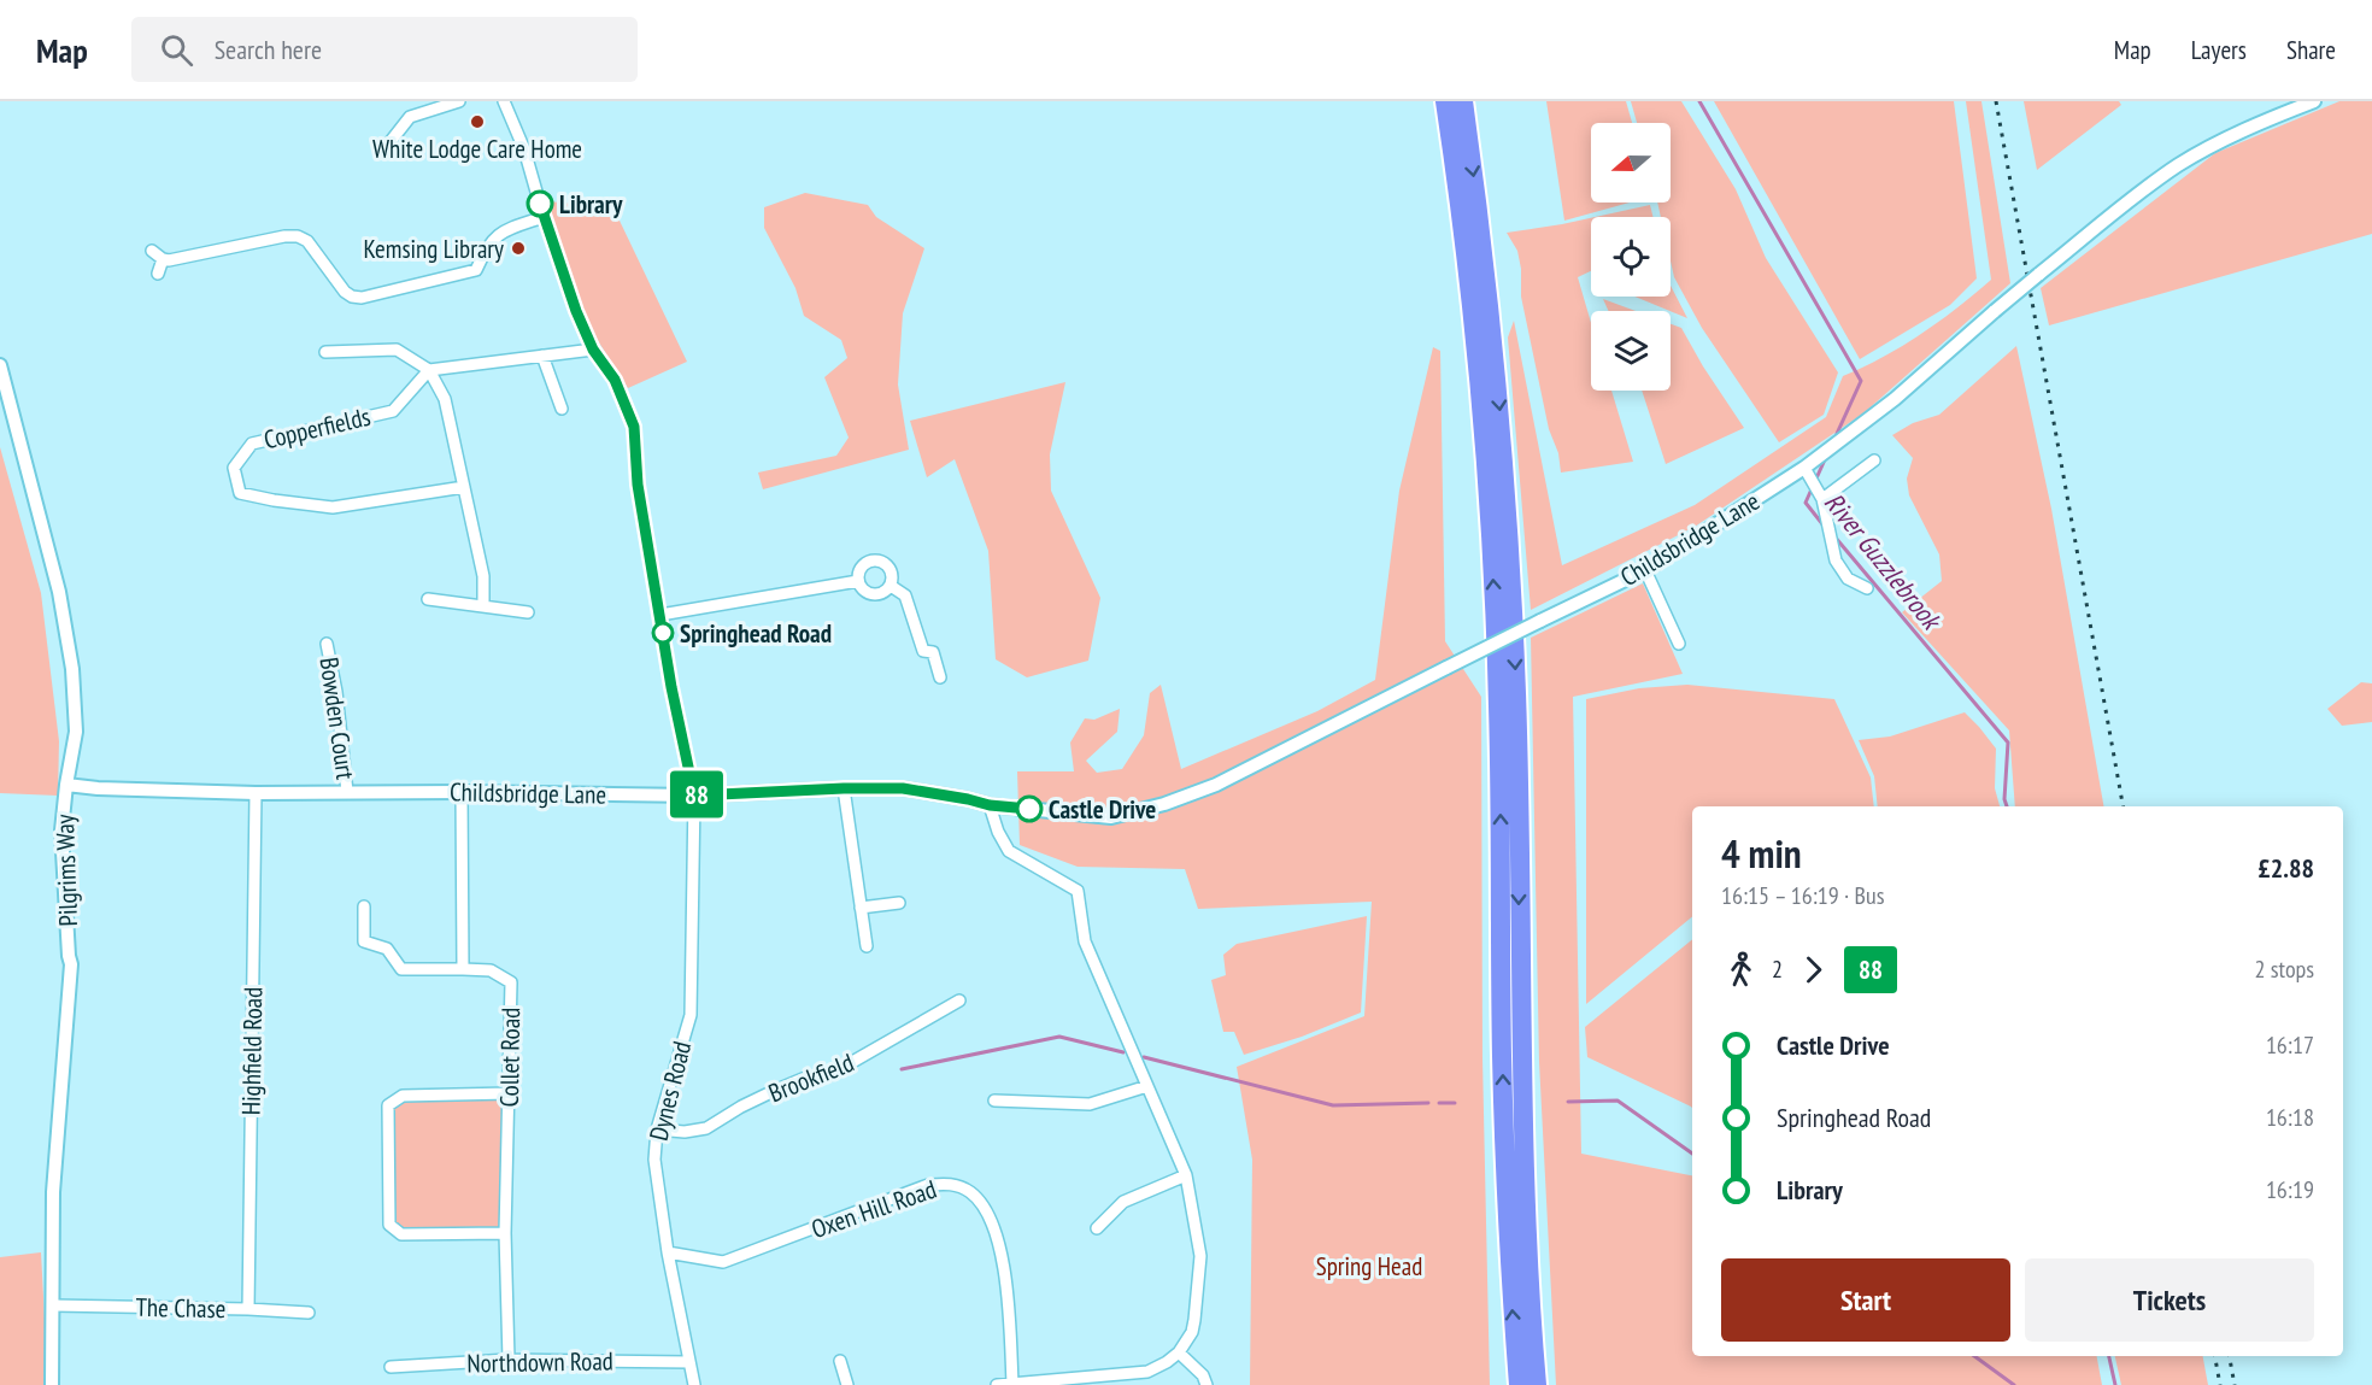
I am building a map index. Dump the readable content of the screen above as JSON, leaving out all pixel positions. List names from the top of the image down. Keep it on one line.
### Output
{"streets":{"street":["Copperfields","Childsbridge Lane","Bowden Court","Pilgrims Way","Highfield Road","Collet Road","Brookfield","Dynes Road","Oxen Hill Road","The Chase","Northdown Road"]},"crossings":[["Childsbridge Lane","Bowden Court"],["Childsbridge Lane","Pilgrims Way"],["Childsbridge Lane","Highfield Road"],["Childsbridge Lane","Dynes Road"],["Pilgrims Way","The Chase"],["Highfield Road","The Chase"],["Collet Road","Northdown Road"],["Brookfield","Dynes Road"],["Dynes Road","Oxen Hill Road"],["Dynes Road","Northdown Road"]],"water":["River Guzzlebrook"],"parks":["Spring Head"],"places":["White Lodge Care Home","Library","Kemsing Library","Springhead Road","Castle Drive"],"lines":["bus line 88"],"north":"left","page":{"header":"Map","search":"Search here","nav":["Map","Layers","Share"],"on_map":"88","heading":["4 min","16:15 – 16:19 · Bus","£2.88"],"legs":["2","88","2 stops"],"list":[{"name":"Castle Drive","value":"16:17"},{"name":"Springhead Road","value":"16:18"},{"name":"Library","value":"16:19"}],"buttons":["Start","Tickets"]}}
